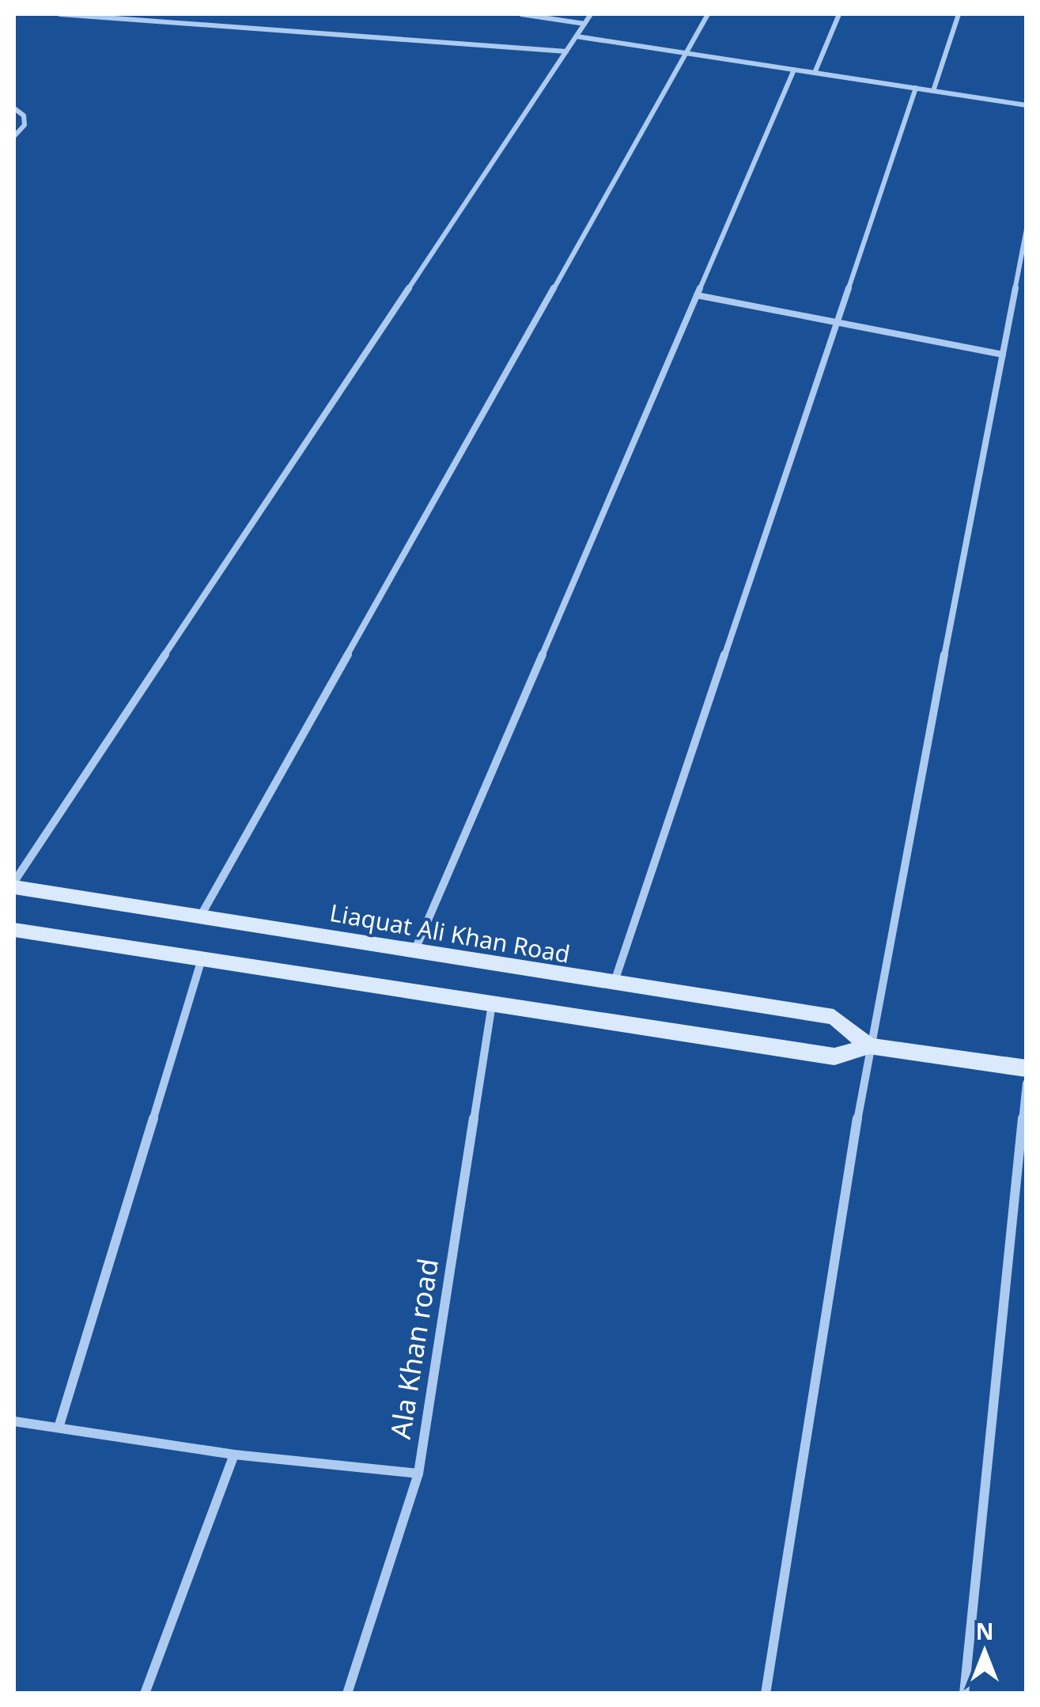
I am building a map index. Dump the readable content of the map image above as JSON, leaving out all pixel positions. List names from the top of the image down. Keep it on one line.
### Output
{"streets":{"main road":["Liaquat Ali Khan Road"],"street":["Ala Khan road"]},"north":"top"}
